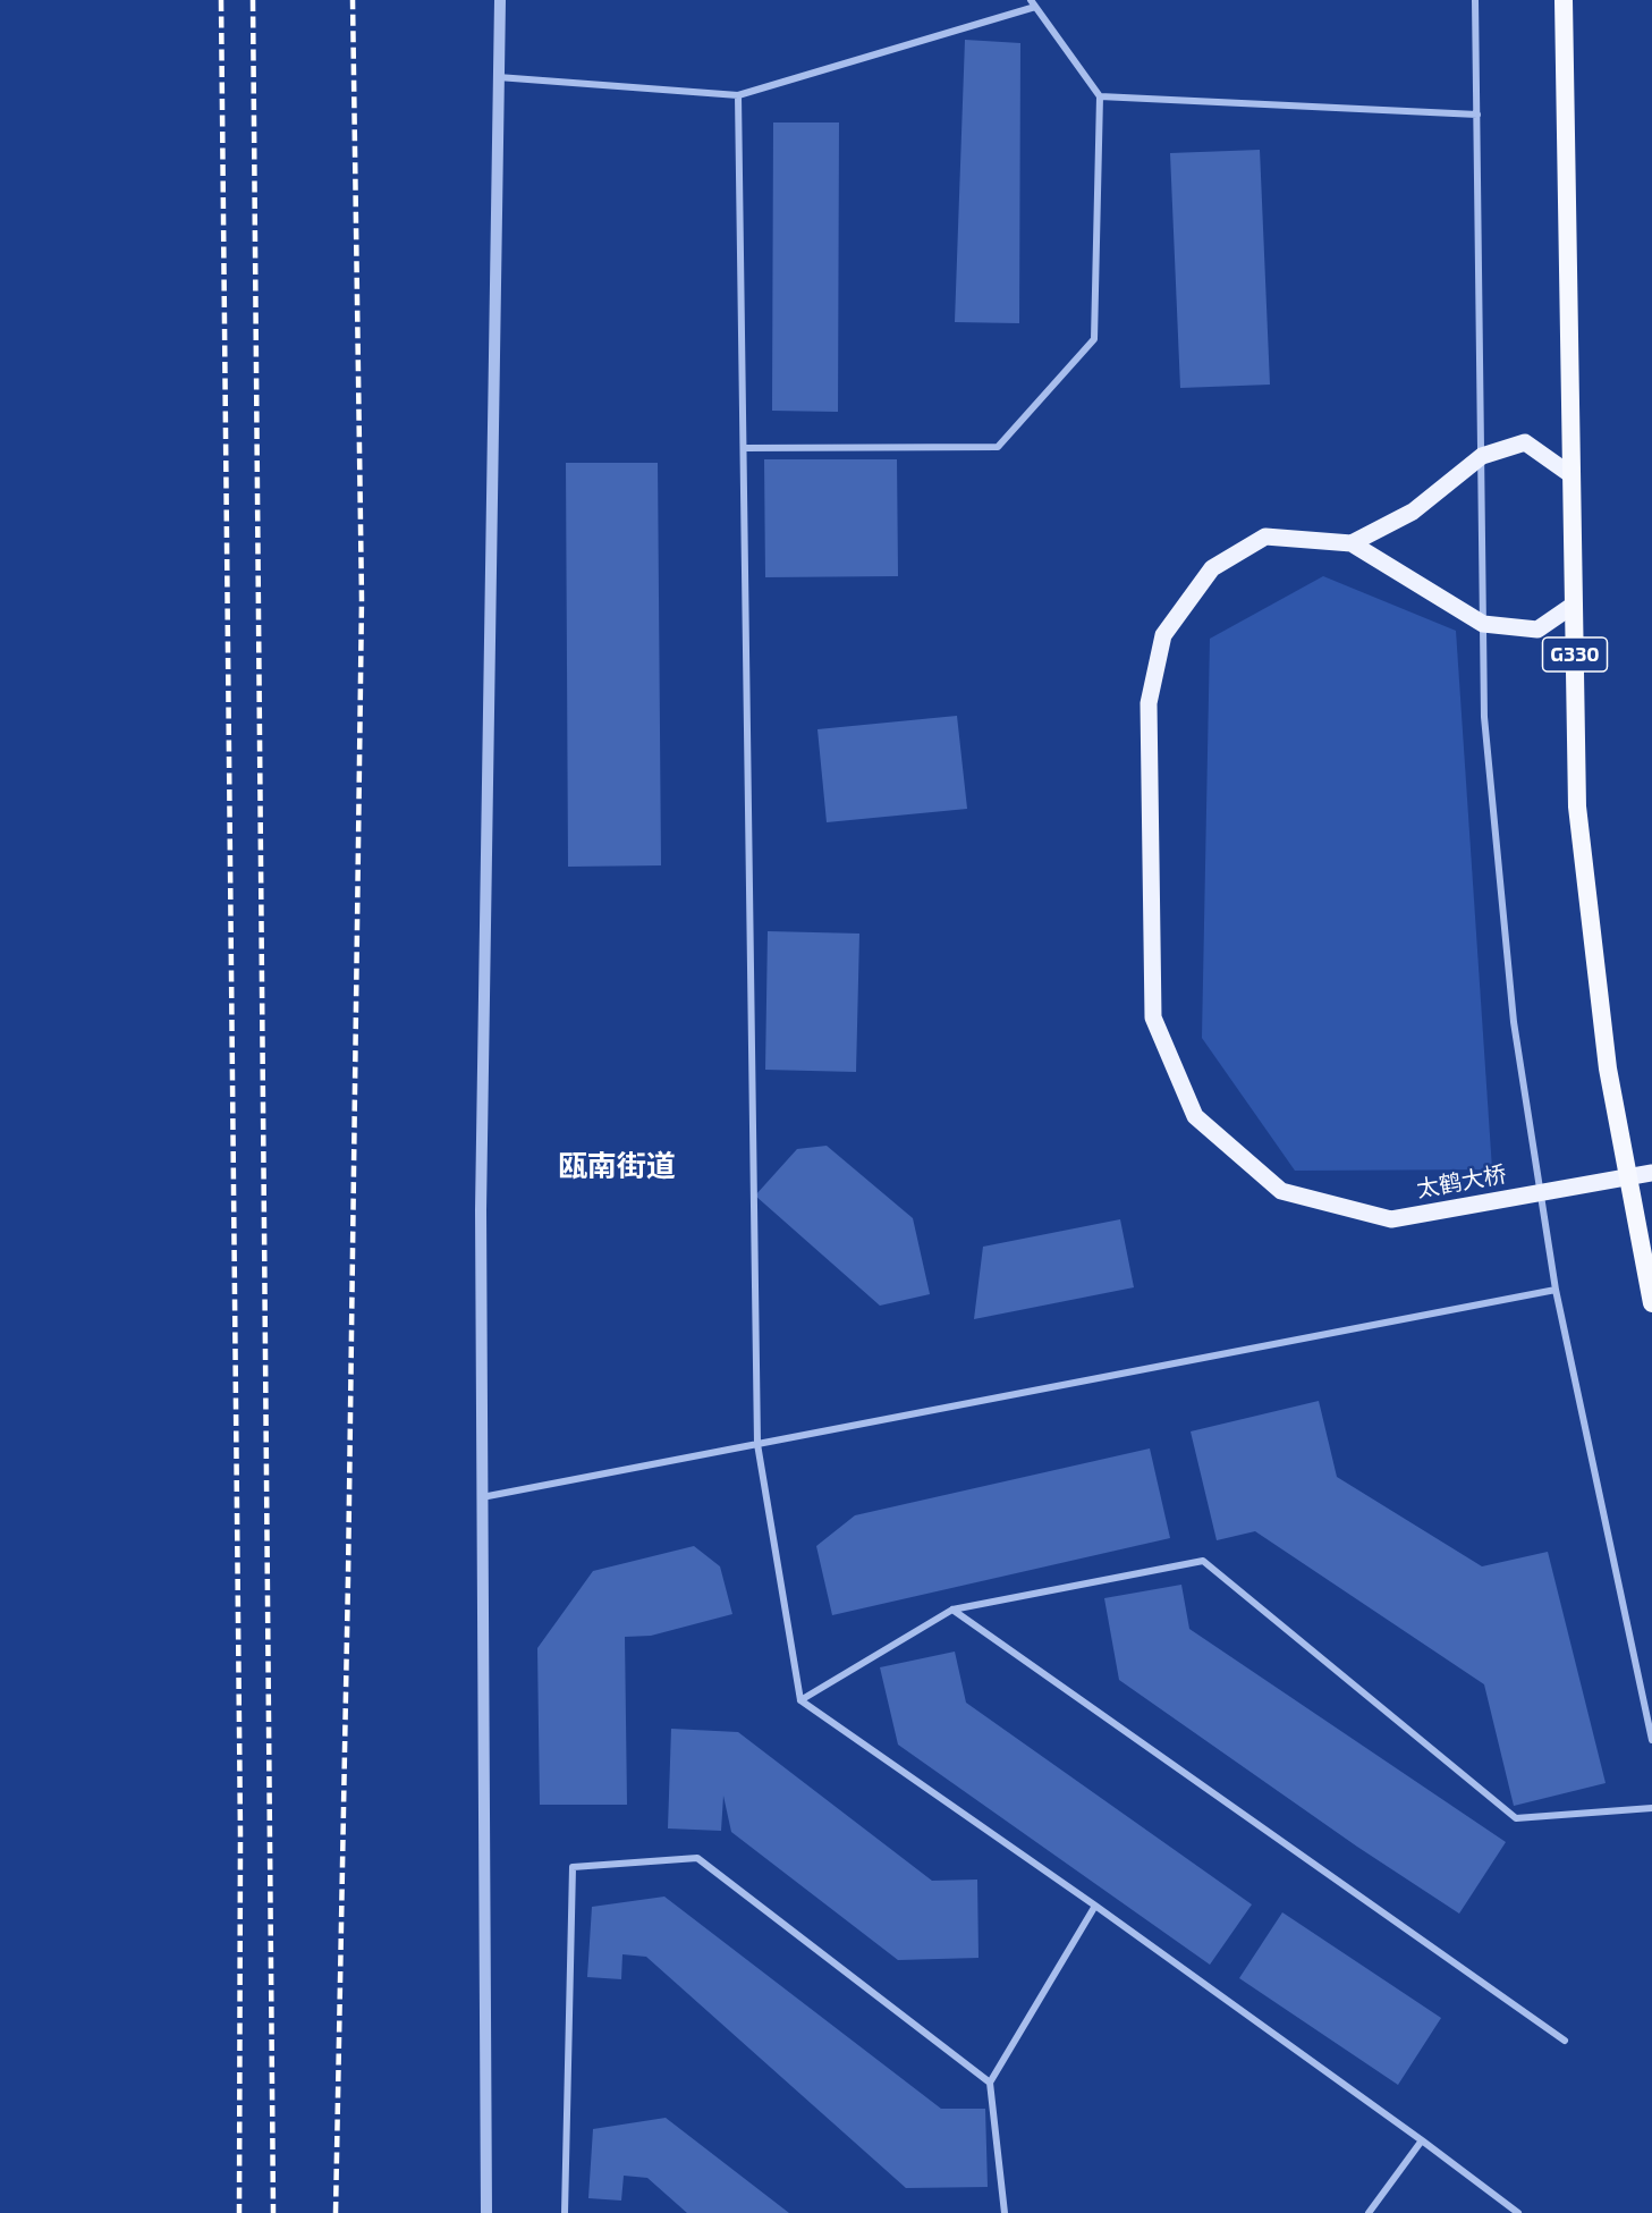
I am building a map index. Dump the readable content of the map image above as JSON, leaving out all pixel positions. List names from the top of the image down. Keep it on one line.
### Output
{"streets":{"highway":["G330"],"main road":["太鹤大桥"]},"districts":["瓯南街道"]}
